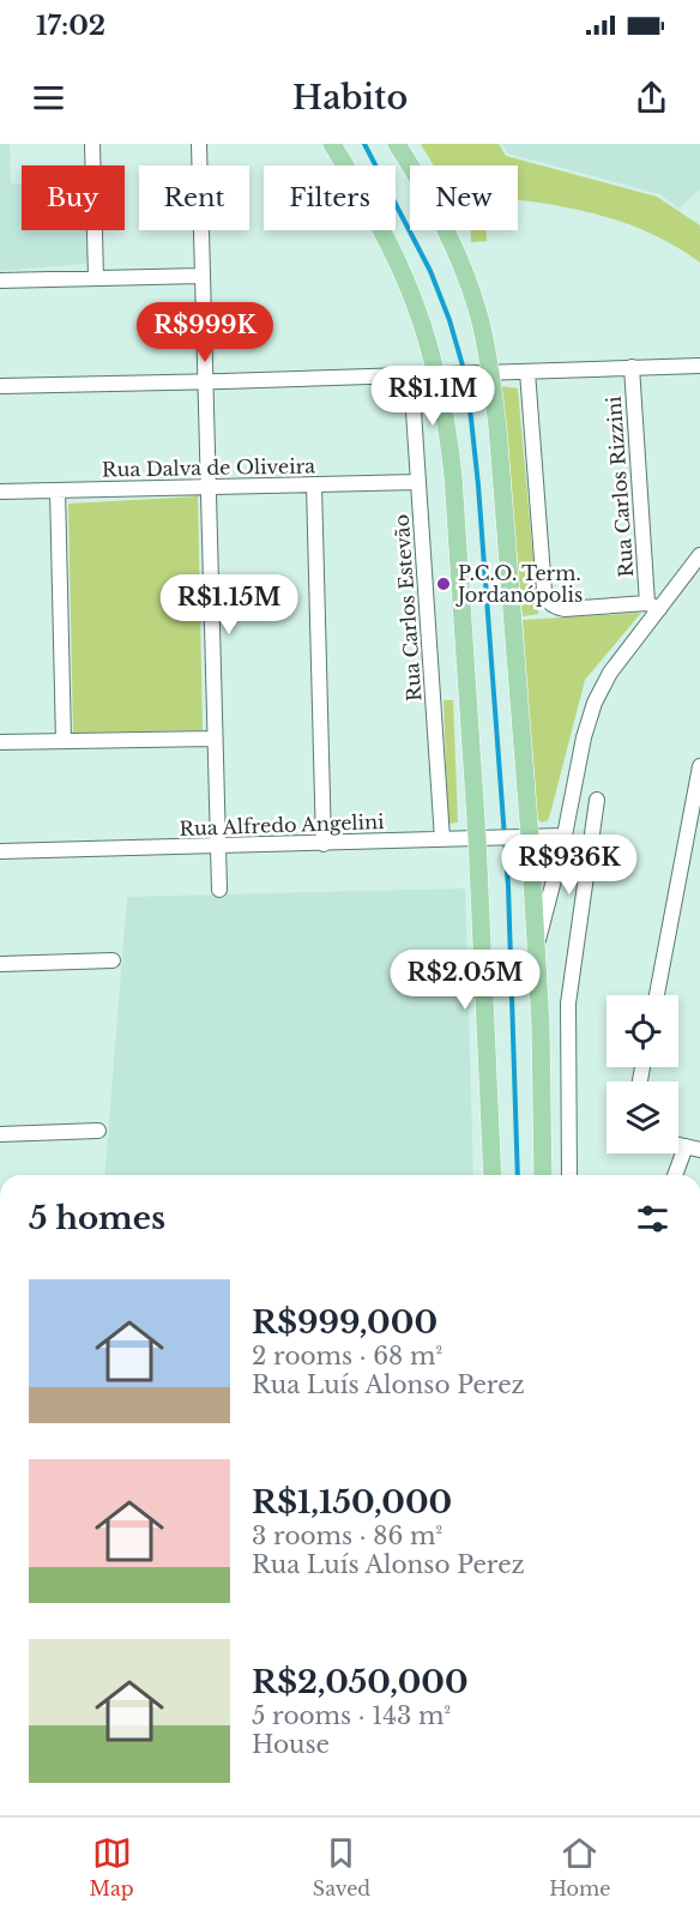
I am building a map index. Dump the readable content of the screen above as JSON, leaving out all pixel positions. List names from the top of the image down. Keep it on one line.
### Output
{"streets":{"street":["Rua Dalva de Oliveira","Rua Carlos Rizzini","Rua Carlos Estevão","Rua Alfredo Angelini"]},"crossings":[["Rua Dalva de Oliveira","Rua Carlos Estevão"],["Rua Carlos Estevão","Rua Alfredo Angelini"]],"places":["P.C.O. Term. Jordanópolis"],"page":{"status":"17:02","header":"Habito","chip":["Buy","Rent","Filters","New"],"price":["R$999K","R$1.1M","R$1.15M","R$936K","R$2.05M"],"heading":"5 homes","list":[{"name":"R$999,000","note":"2 rooms · 68 m² · Rua Luís Alonso Perez"},{"name":"R$1,150,000","note":"3 rooms · 86 m² · Rua Luís Alonso Perez"},{"name":"R$2,050,000","note":"5 rooms · 143 m² · House"}],"tabs":["Map","Saved","Home"]}}
